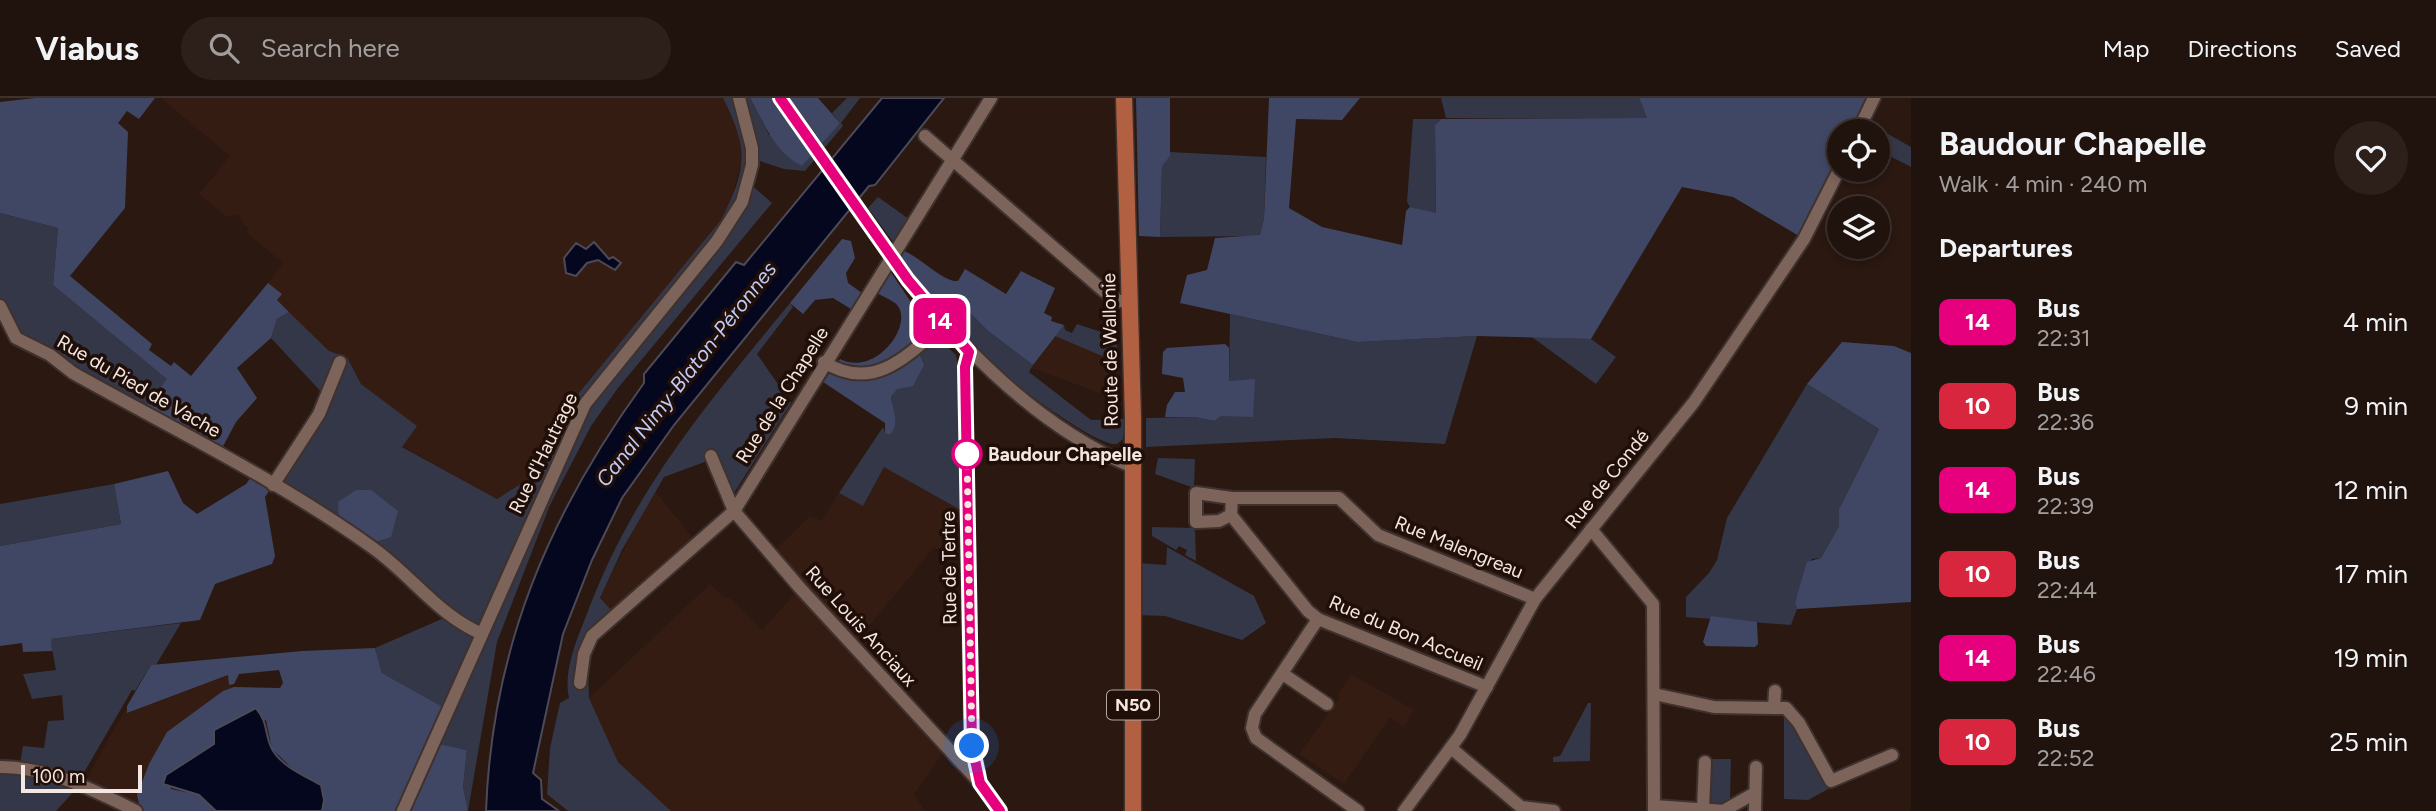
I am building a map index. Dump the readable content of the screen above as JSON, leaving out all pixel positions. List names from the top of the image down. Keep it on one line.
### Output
{"streets":{"main road":["Route de Wallonie","N50"],"street":["Rue du Pied de Vache","Rue de la Chapelle","Rue d'Hautrage","Rue de Condé","Rue Malengreau","Rue de Tertre","Rue Louis Anciaux","Rue du Bon Accueil"]},"crossings":[["Rue du Pied de Vache","Rue d'Hautrage"],["Rue de la Chapelle","Rue Louis Anciaux"],["Rue de Condé","Rue Malengreau"],["Rue de Condé","Rue du Bon Accueil"],["Rue Malengreau","Rue du Bon Accueil"],["Rue de Tertre","Rue Louis Anciaux"]],"water":["Canal Nimy-Blaton-Péronnes"],"places":["Baudour Chapelle"],"lines":["bus line 14"],"scale_bar":"100 m","page":{"header":"Viabus","search":"Search here","nav":["Map","Directions","Saved"],"on_map":"14","heading":[["Baudour Chapelle","Walk · 4 min · 240 m"],"Departures"],"list":[{"mark":"14","name":"Bus","note":"22:31","value":"4 min"},{"mark":"10","name":"Bus","note":"22:36","value":"9 min"},{"mark":"14","name":"Bus","note":"22:39","value":"12 min"},{"mark":"10","name":"Bus","note":"22:44","value":"17 min"},{"mark":"14","name":"Bus","note":"22:46","value":"19 min"},{"mark":"10","name":"Bus","note":"22:52","value":"25 min"}],"scale":"100 m"}}
